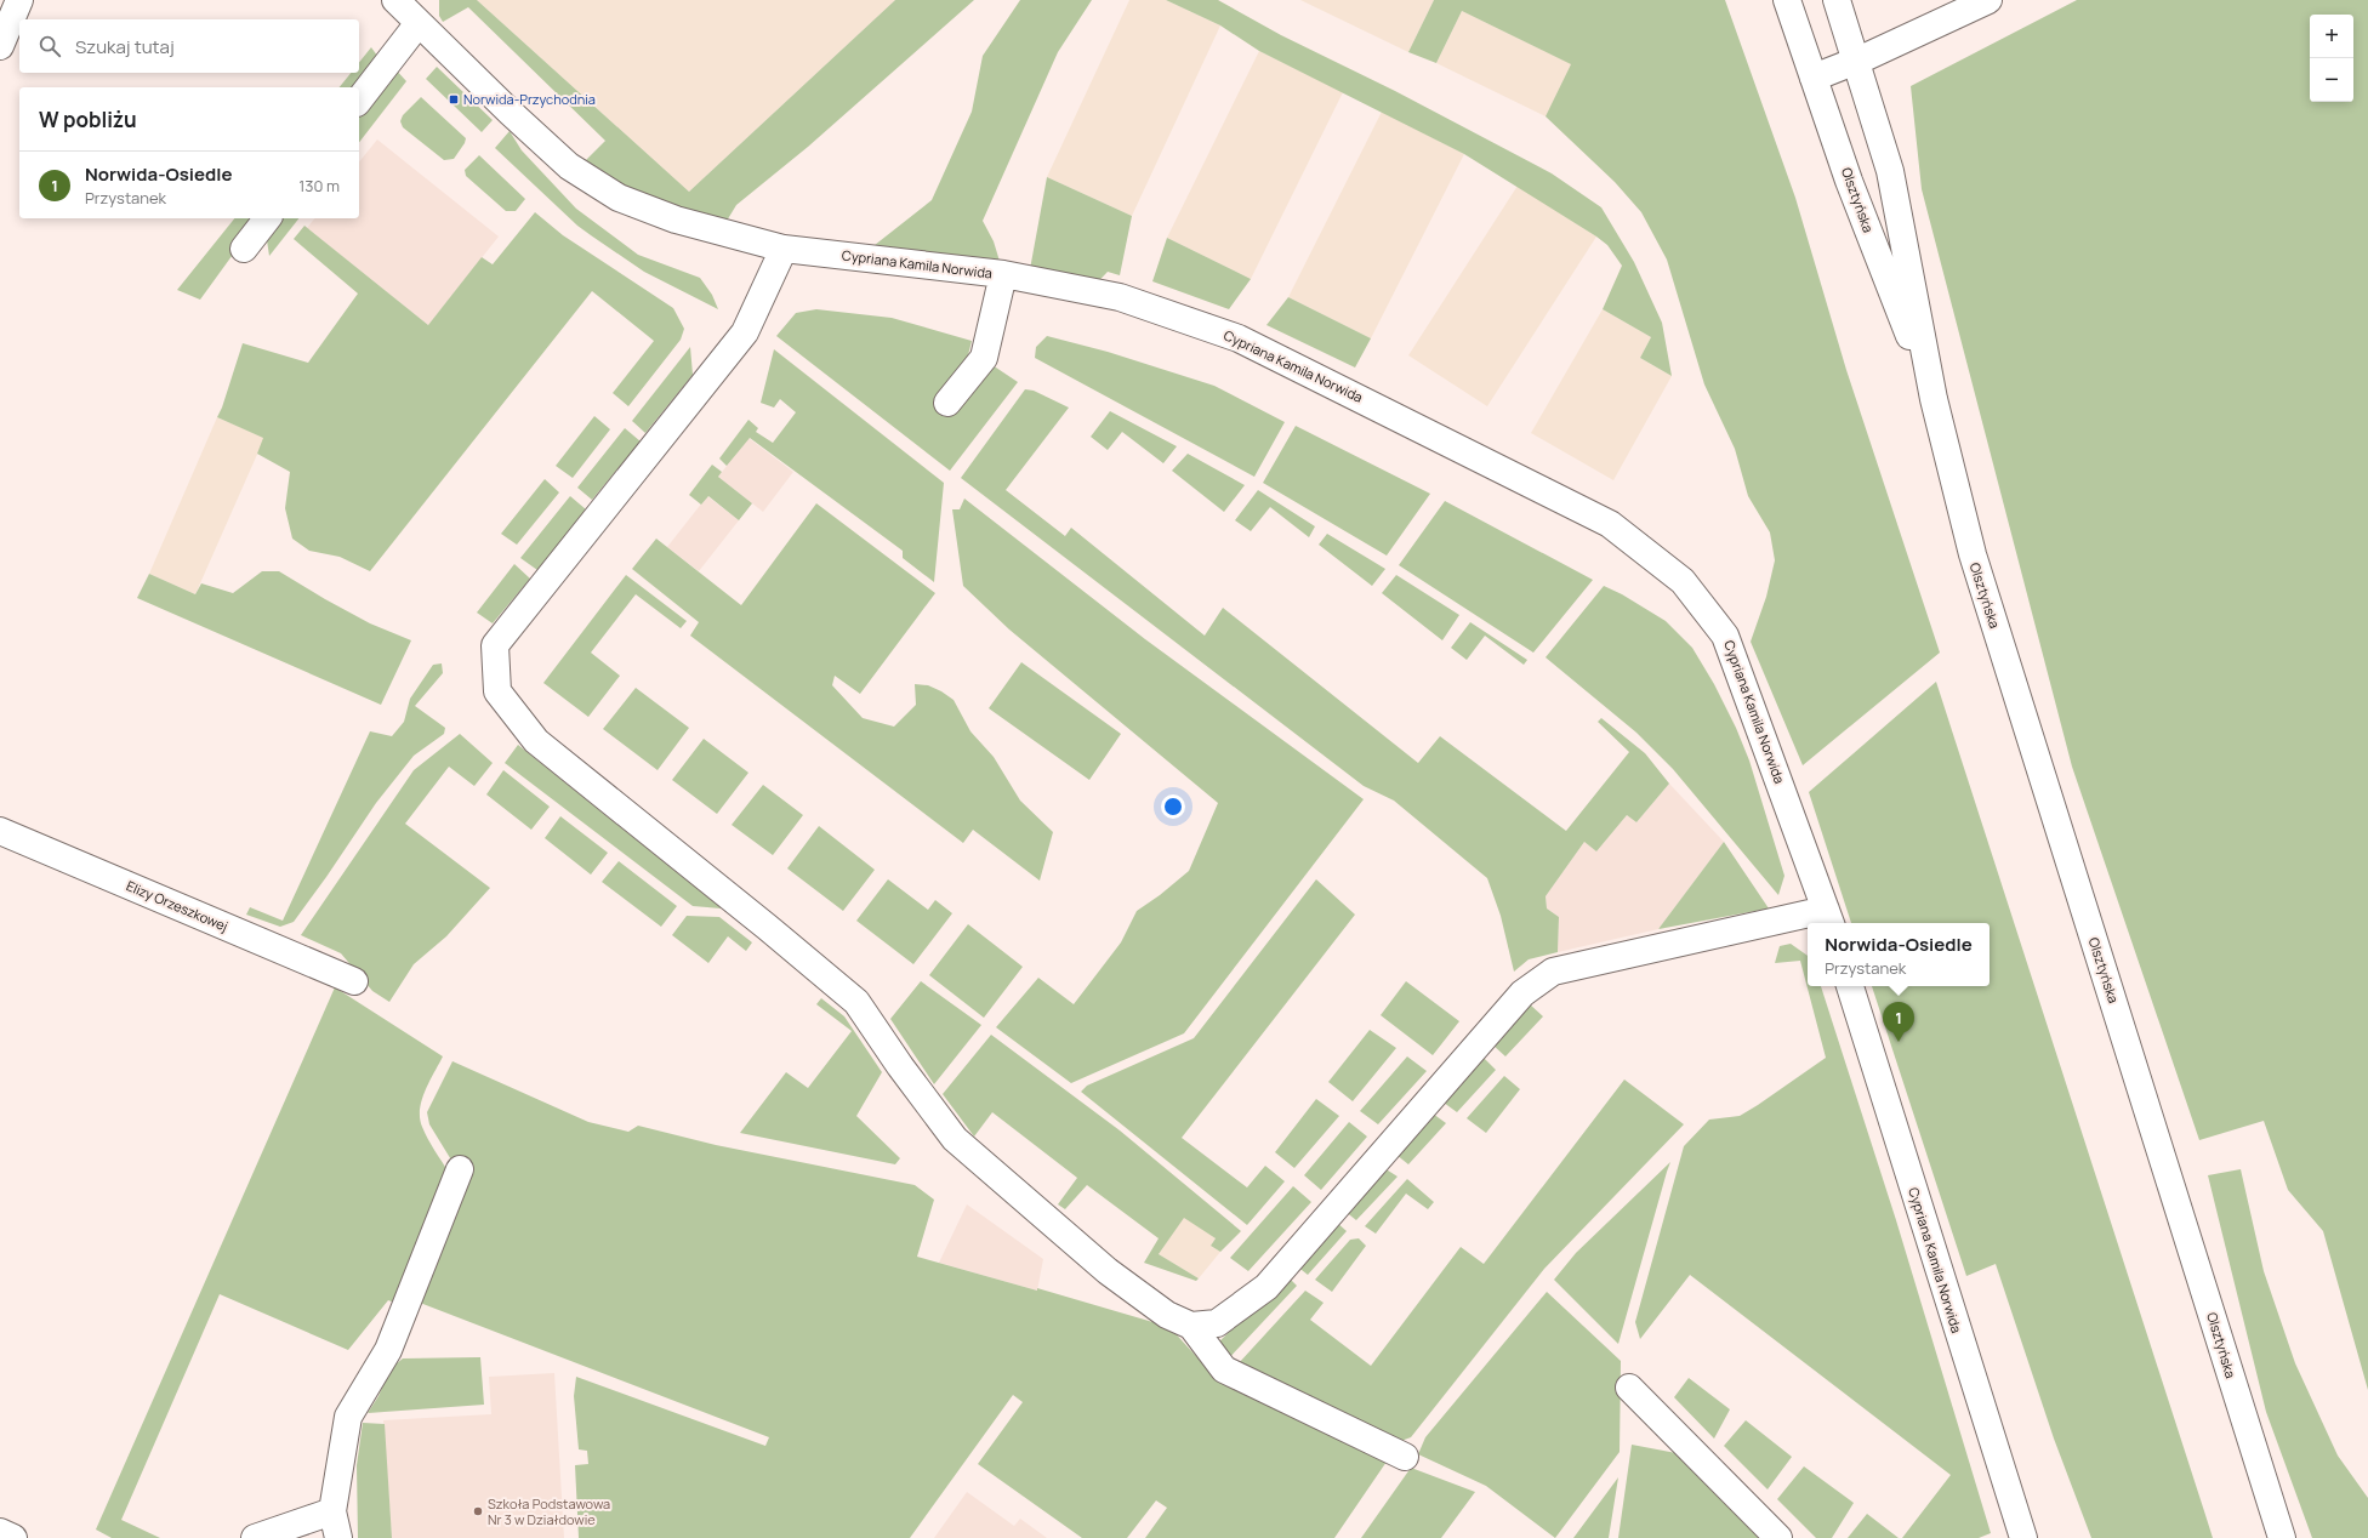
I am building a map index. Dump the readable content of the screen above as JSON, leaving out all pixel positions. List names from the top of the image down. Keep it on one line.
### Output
{"streets":{"street":["Olsztyńska","Cypriana Kamila Norwida","Elizy Orzeszkowej"]},"places":{"transit":["Norwida-Przychodnia"],"other":["Szkoła Podstawowa Nr 3 w Działdowie"]},"page":{"map_buttons":["+","−"],"search":"Szukaj tutaj","heading":"W pobliżu","list":[{"mark":"1","name":"Norwida-Osiedle","note":"Przystanek","value":"130 m"}],"popup":["Norwida-Osiedle","Przystanek"],"pins":"1"}}
